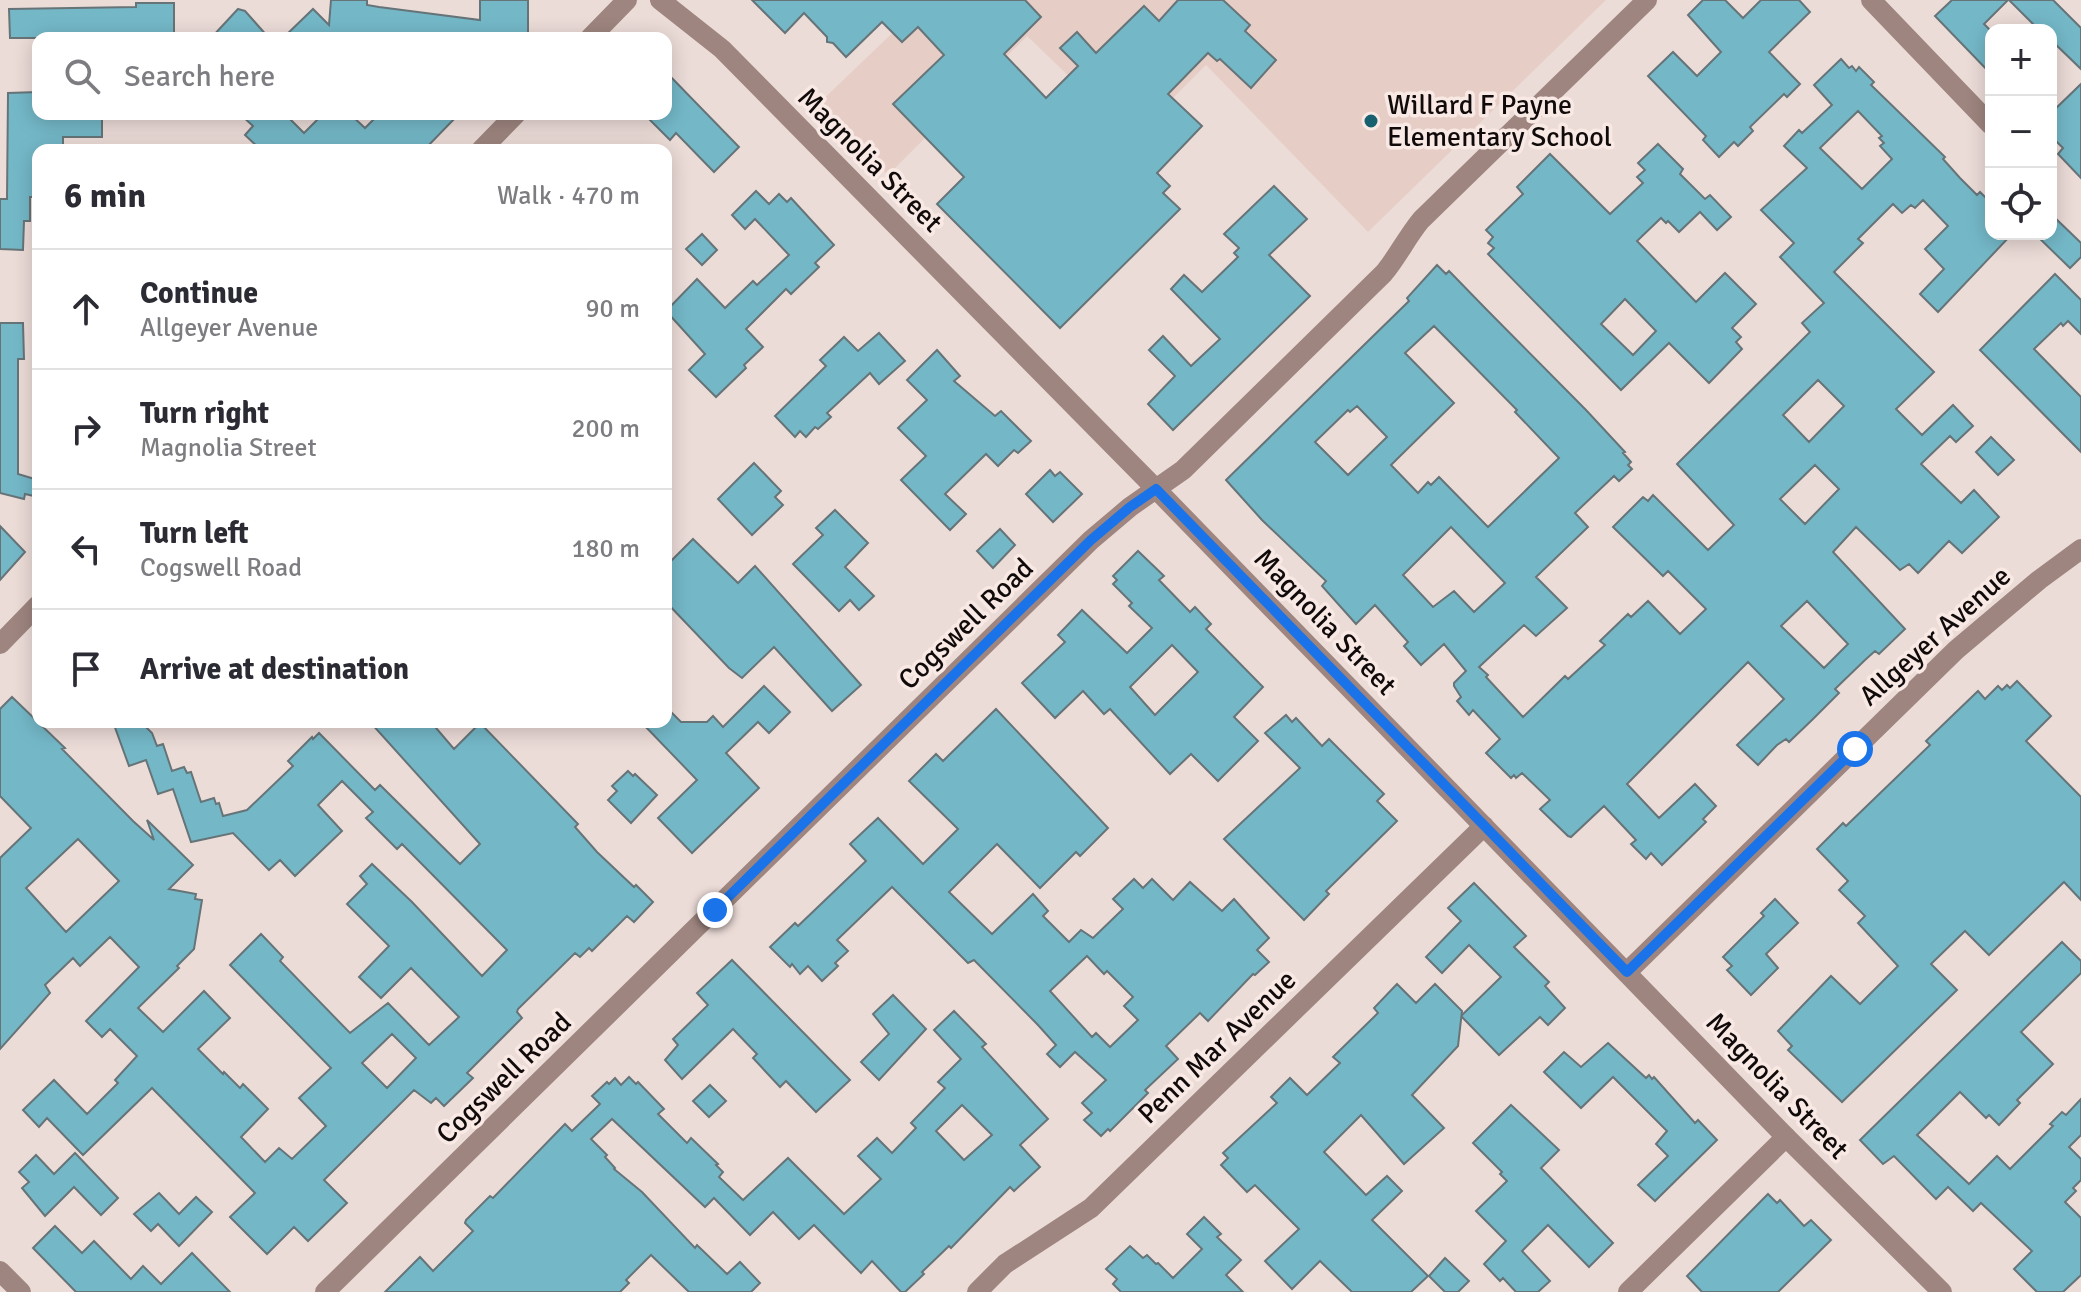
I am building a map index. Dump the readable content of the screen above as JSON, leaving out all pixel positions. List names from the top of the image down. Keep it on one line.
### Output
{"streets":{"street":["Magnolia Street","Cogswell Road","Allgeyer Avenue","Penn Mar Avenue"]},"crossings":[["Magnolia Street","Cogswell Road"],["Magnolia Street","Allgeyer Avenue"],["Magnolia Street","Penn Mar Avenue"]],"places":["Willard F Payne Elementary School"],"page":{"map_buttons":["+","−"],"search":"Search here","heading":["6 min","Walk · 470 m"],"list":[["Continue","Allgeyer Avenue","90 m"],["Turn right","Magnolia Street","200 m"],["Turn left","Cogswell Road","180 m"],"Arrive at destination"]}}
